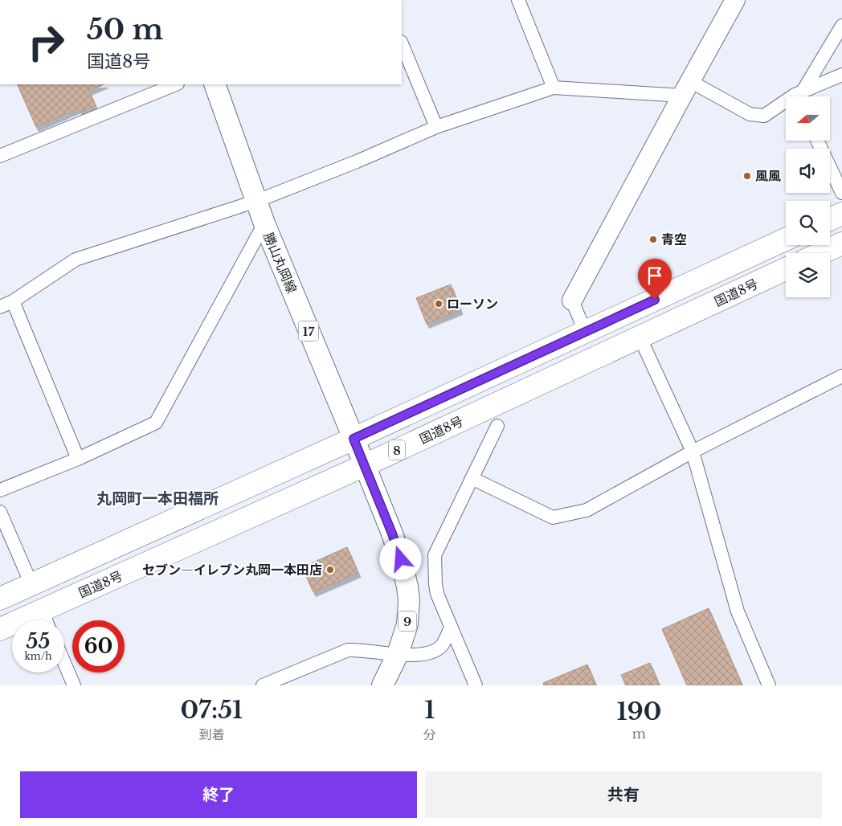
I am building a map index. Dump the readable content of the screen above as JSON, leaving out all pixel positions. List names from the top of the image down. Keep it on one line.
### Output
{"streets":{"highway":["国道8号","8"],"main road":["勝山丸岡線","17","9"]},"crossings":[["勝山丸岡線","国道8号"],["勝山丸岡線","9"],["国道8号","9"]],"districts":["丸岡町一本田福所"],"places":["風風","青空","ローソン","セブン―イレブン丸岡一本田店"],"north":"left","page":{"turn":["50 m","国道8号"],"speed":"55 km/h","limit":"60","eta":["07:51","到着","1","分","190","m"],"buttons":["終了","共有"]}}
